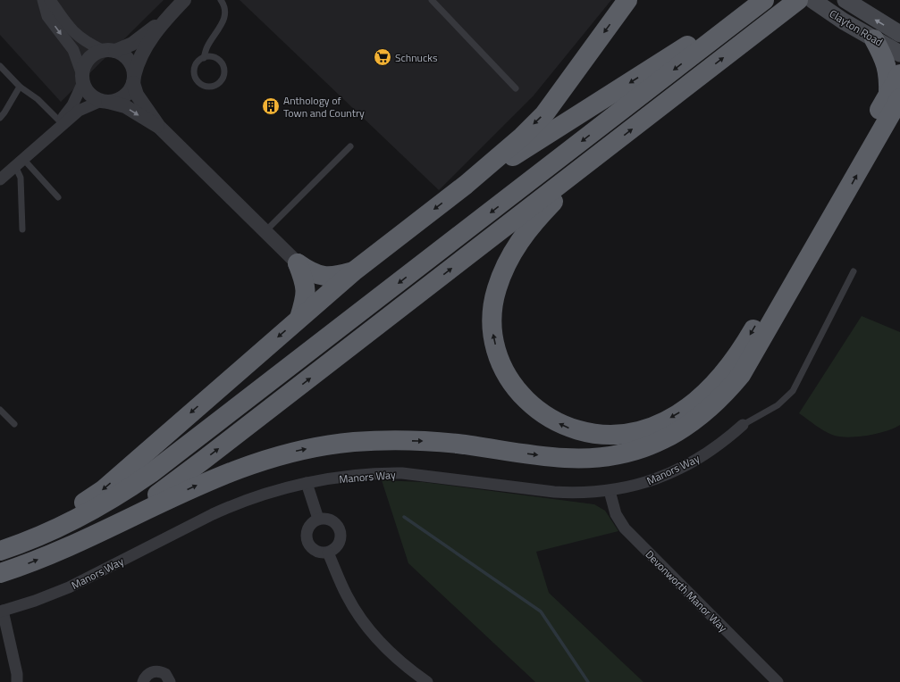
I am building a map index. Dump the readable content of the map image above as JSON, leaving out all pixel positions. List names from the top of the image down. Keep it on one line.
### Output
{"streets":{"main road":["Clayton Road"],"street":["Manors Way","Devonworth Manor Way"]},"crossings":[["Manors Way","Devonworth Manor Way"]],"places":{"supermarket":["Schnucks"],"building":["Anthology of Town and Country"]}}
